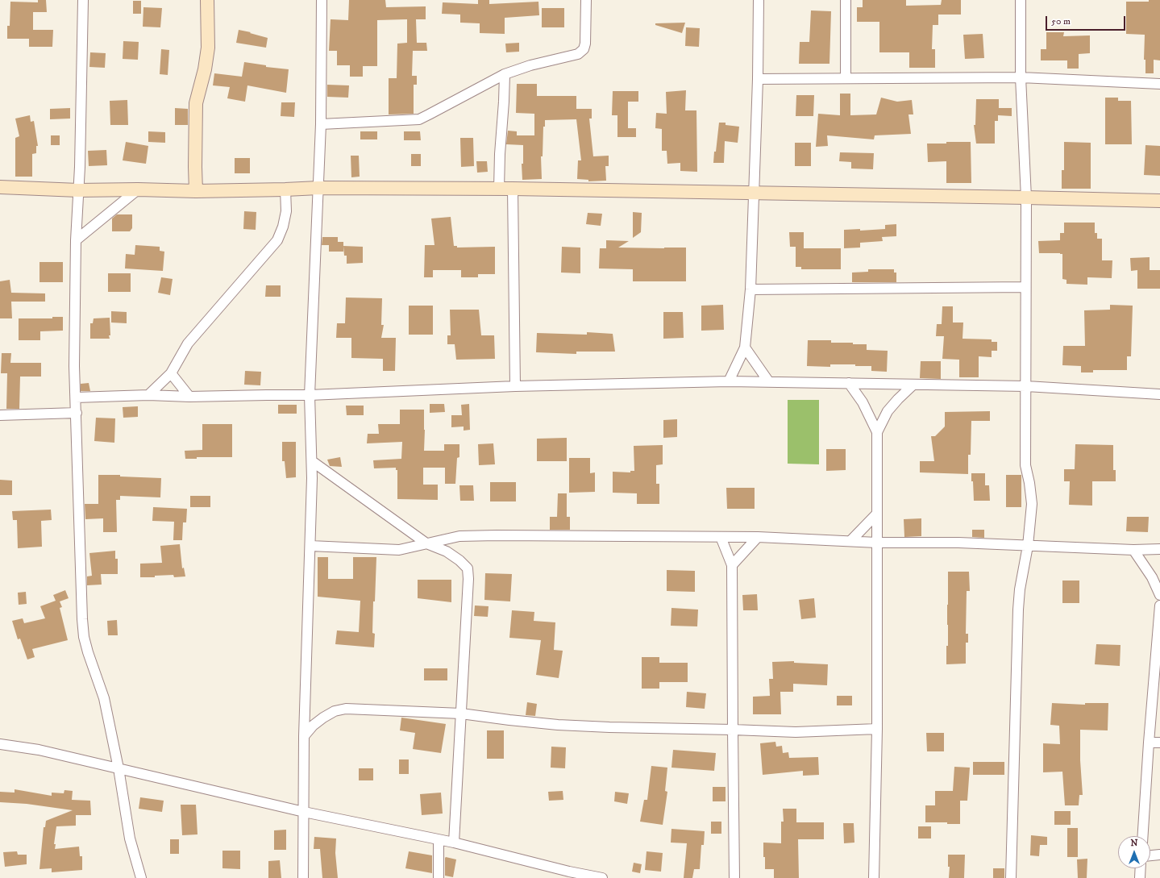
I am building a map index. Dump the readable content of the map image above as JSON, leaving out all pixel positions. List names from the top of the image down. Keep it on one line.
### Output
{"scale_bar":"50 m","north":"top"}
